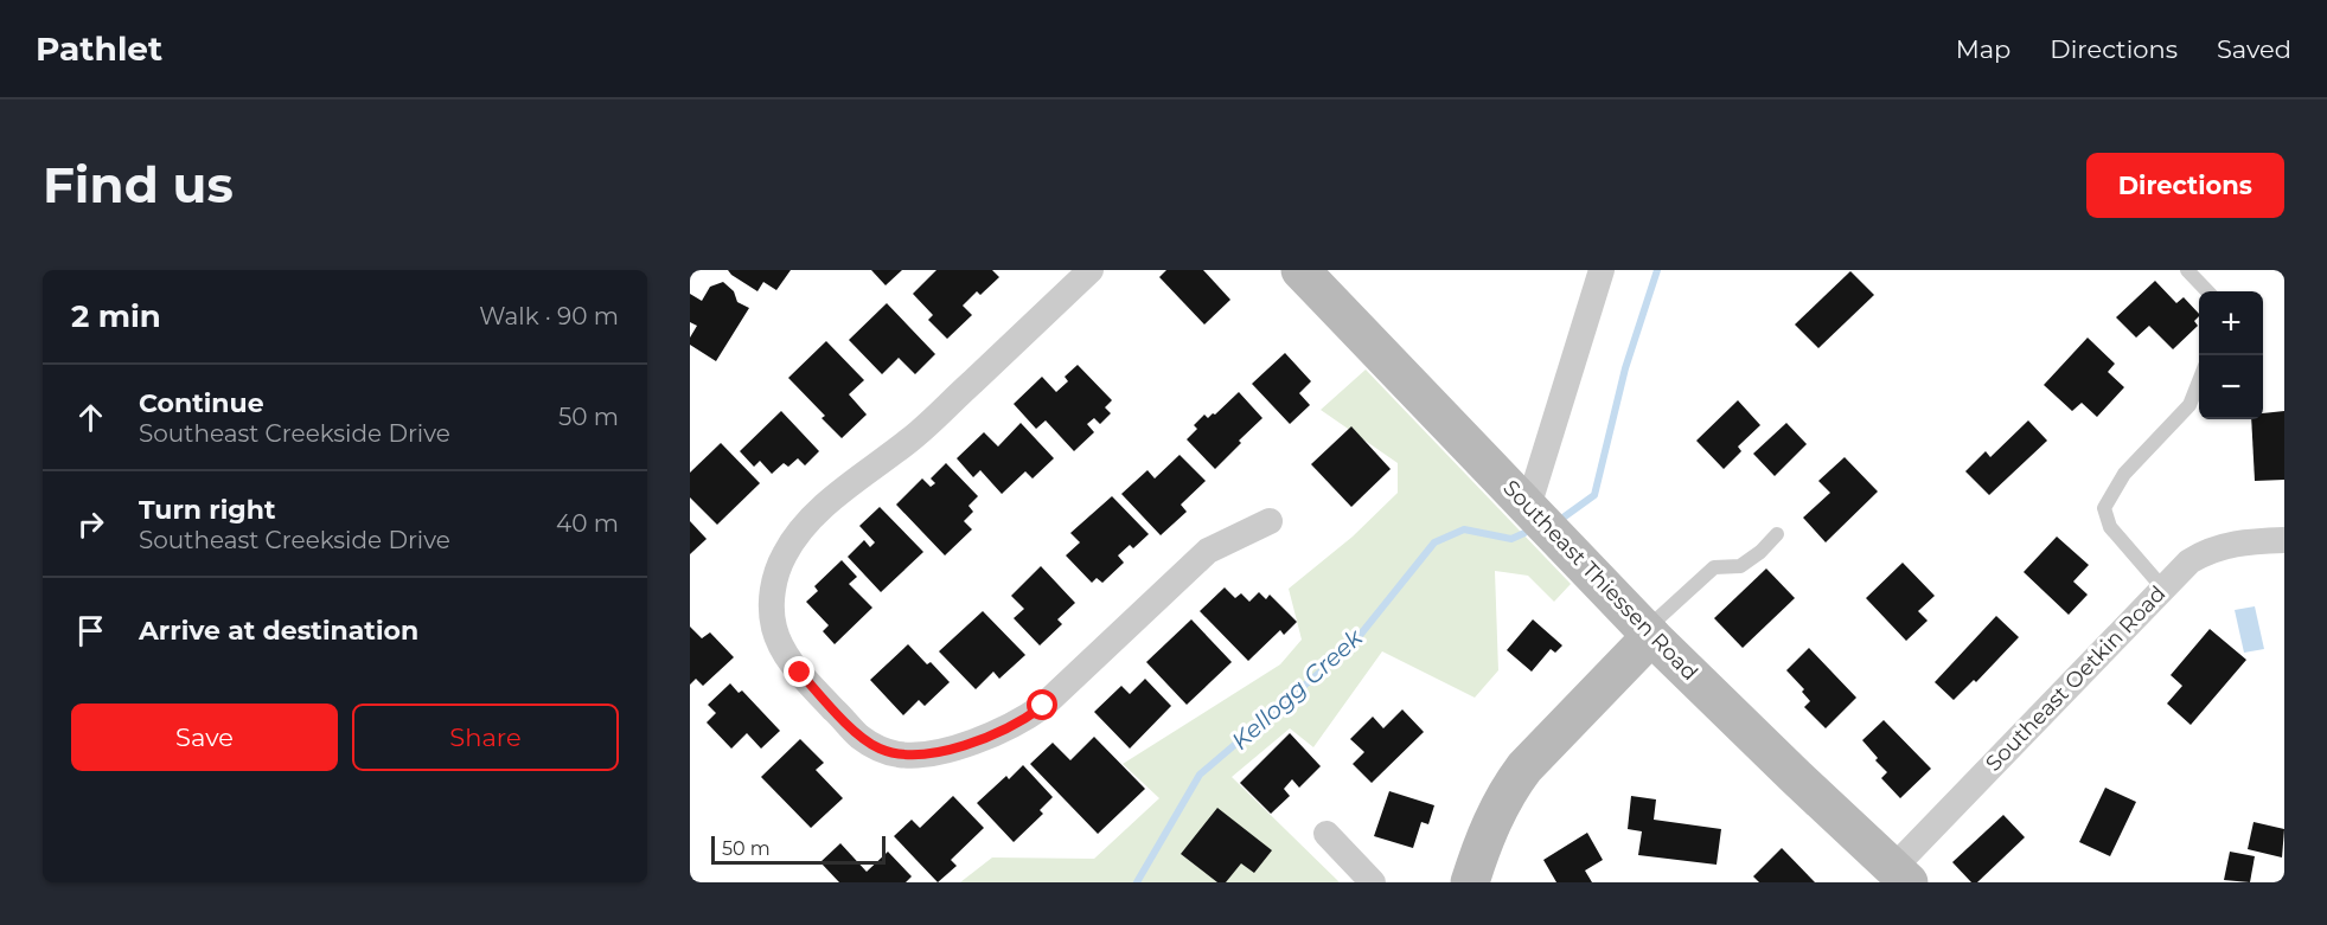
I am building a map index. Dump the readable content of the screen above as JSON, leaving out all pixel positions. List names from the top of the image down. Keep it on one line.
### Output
{"streets":{"main road":["Southeast Thiessen Road"],"street":["Southeast Oetkin Road"]},"crossings":[["Southeast Thiessen Road","Southeast Oetkin Road"]],"water":["Kellogg Creek"],"scale_bar":"50 m","page":{"header":"Pathlet","nav":["Map","Directions","Saved"],"buttons":["Directions",["Save","Share"]],"title":"Find us","heading":["2 min","Walk · 90 m"],"map_buttons":["+","−"],"list":[["Continue","Southeast Creekside Drive","50 m"],["Turn right","Southeast Creekside Drive","40 m"],"Arrive at destination"],"scale":"50 m"}}
